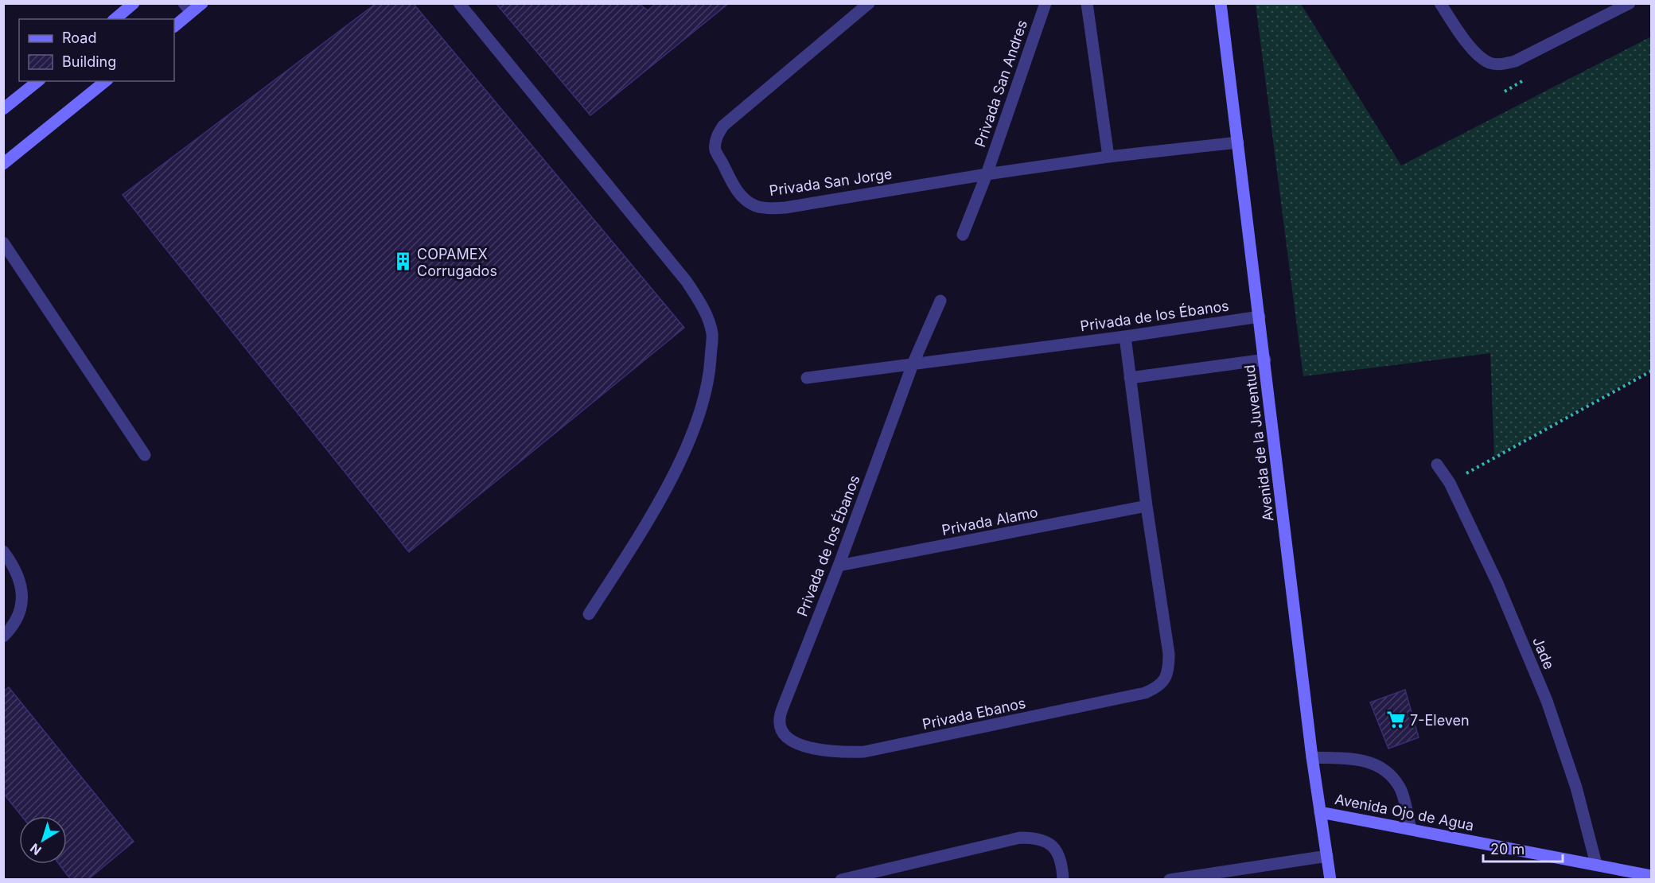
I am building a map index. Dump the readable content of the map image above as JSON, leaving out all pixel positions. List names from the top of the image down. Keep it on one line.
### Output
{"streets":{"street":["Privada San Andres","Privada San Jorge","Privada de los Ébanos","Avenida de la Juventud","Privada Alamo","Jade","Privada Ebanos","Avenida Ojo de Agua"]},"crossings":[["Privada San Andres","Privada San Jorge"],["Privada San Jorge","Avenida de la Juventud"],["Privada de los Ébanos","Avenida de la Juventud"],["Privada de los Ébanos","Privada Alamo"],["Privada de los Ébanos","Privada Ebanos"],["Avenida de la Juventud","Avenida Ojo de Agua"],["Privada Alamo","Privada Ebanos"],["Jade","Avenida Ojo de Agua"]],"places":{"building":["COPAMEX Corrugados"],"supermarket":["7-Eleven"]},"legend":["Road","Building"],"scale_bar":"20 m","north":"bottom left"}
